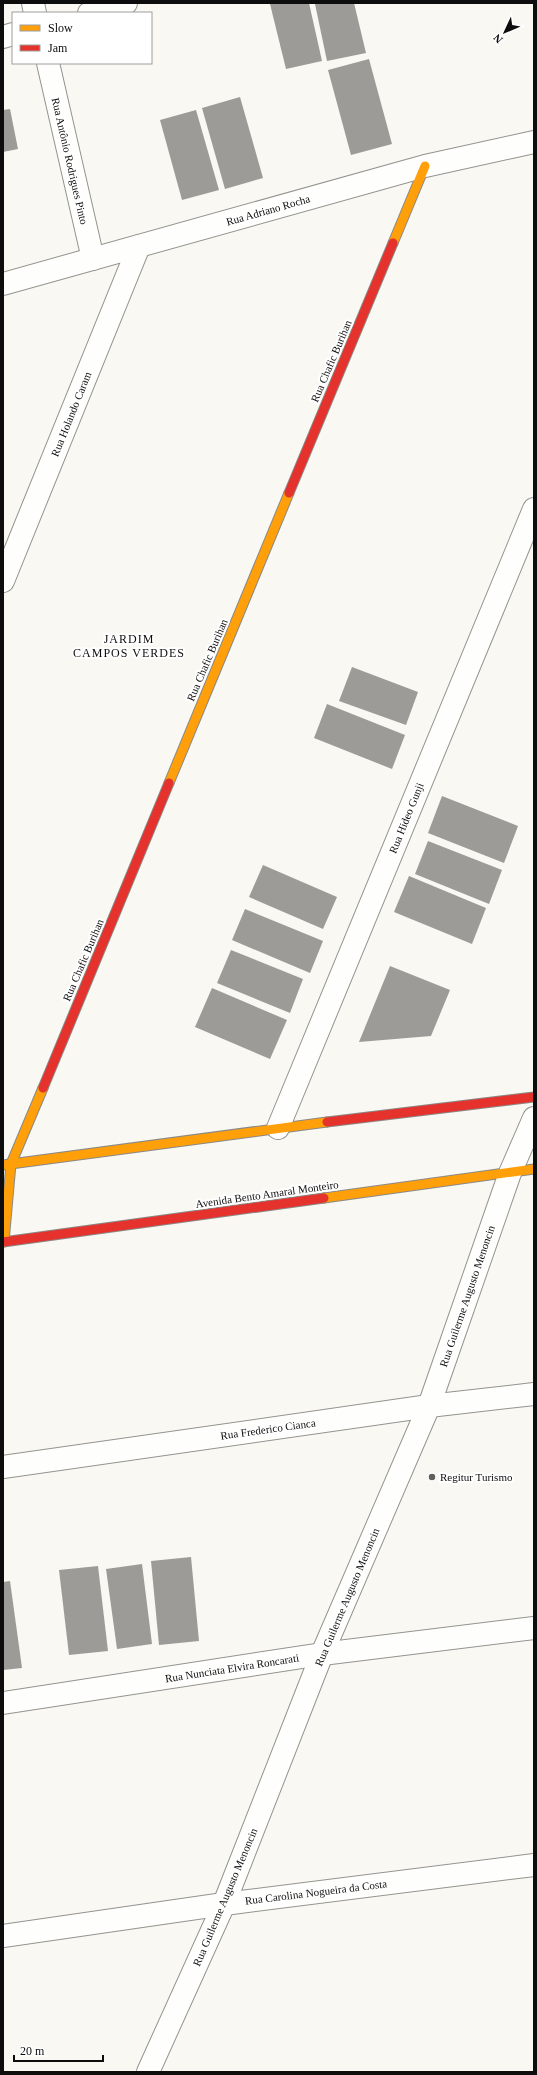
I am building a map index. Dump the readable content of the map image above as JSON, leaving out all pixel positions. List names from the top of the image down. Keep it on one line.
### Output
{"streets":{"street":["Rua Antônio Rodrigues Pinto","Rua Adriano Rocha","Rua Chafic Burihan","Rua Holando Caram","Rua Hideo Gunji","Avenida Bento Amaral Monteiro","Rua Guilerme Augusto Menoncin","Rua Frederico Cianca","Rua Nunciata Elvira Roncarati","Rua Carolina Nogueira da Costa"]},"crossings":[["Rua Antônio Rodrigues Pinto","Rua Adriano Rocha"],["Rua Adriano Rocha","Rua Chafic Burihan"],["Rua Adriano Rocha","Rua Holando Caram"],["Rua Chafic Burihan","Avenida Bento Amaral Monteiro"],["Avenida Bento Amaral Monteiro","Rua Guilerme Augusto Menoncin"],["Rua Guilerme Augusto Menoncin","Rua Frederico Cianca"],["Rua Guilerme Augusto Menoncin","Rua Nunciata Elvira Roncarati"],["Rua Guilerme Augusto Menoncin","Rua Carolina Nogueira da Costa"]],"districts":["JARDIM CAMPOS VERDES"],"places":["Regitur Turismo"],"legend":["Slow","Jam"],"scale_bar":"20 m","north":"bottom left"}
